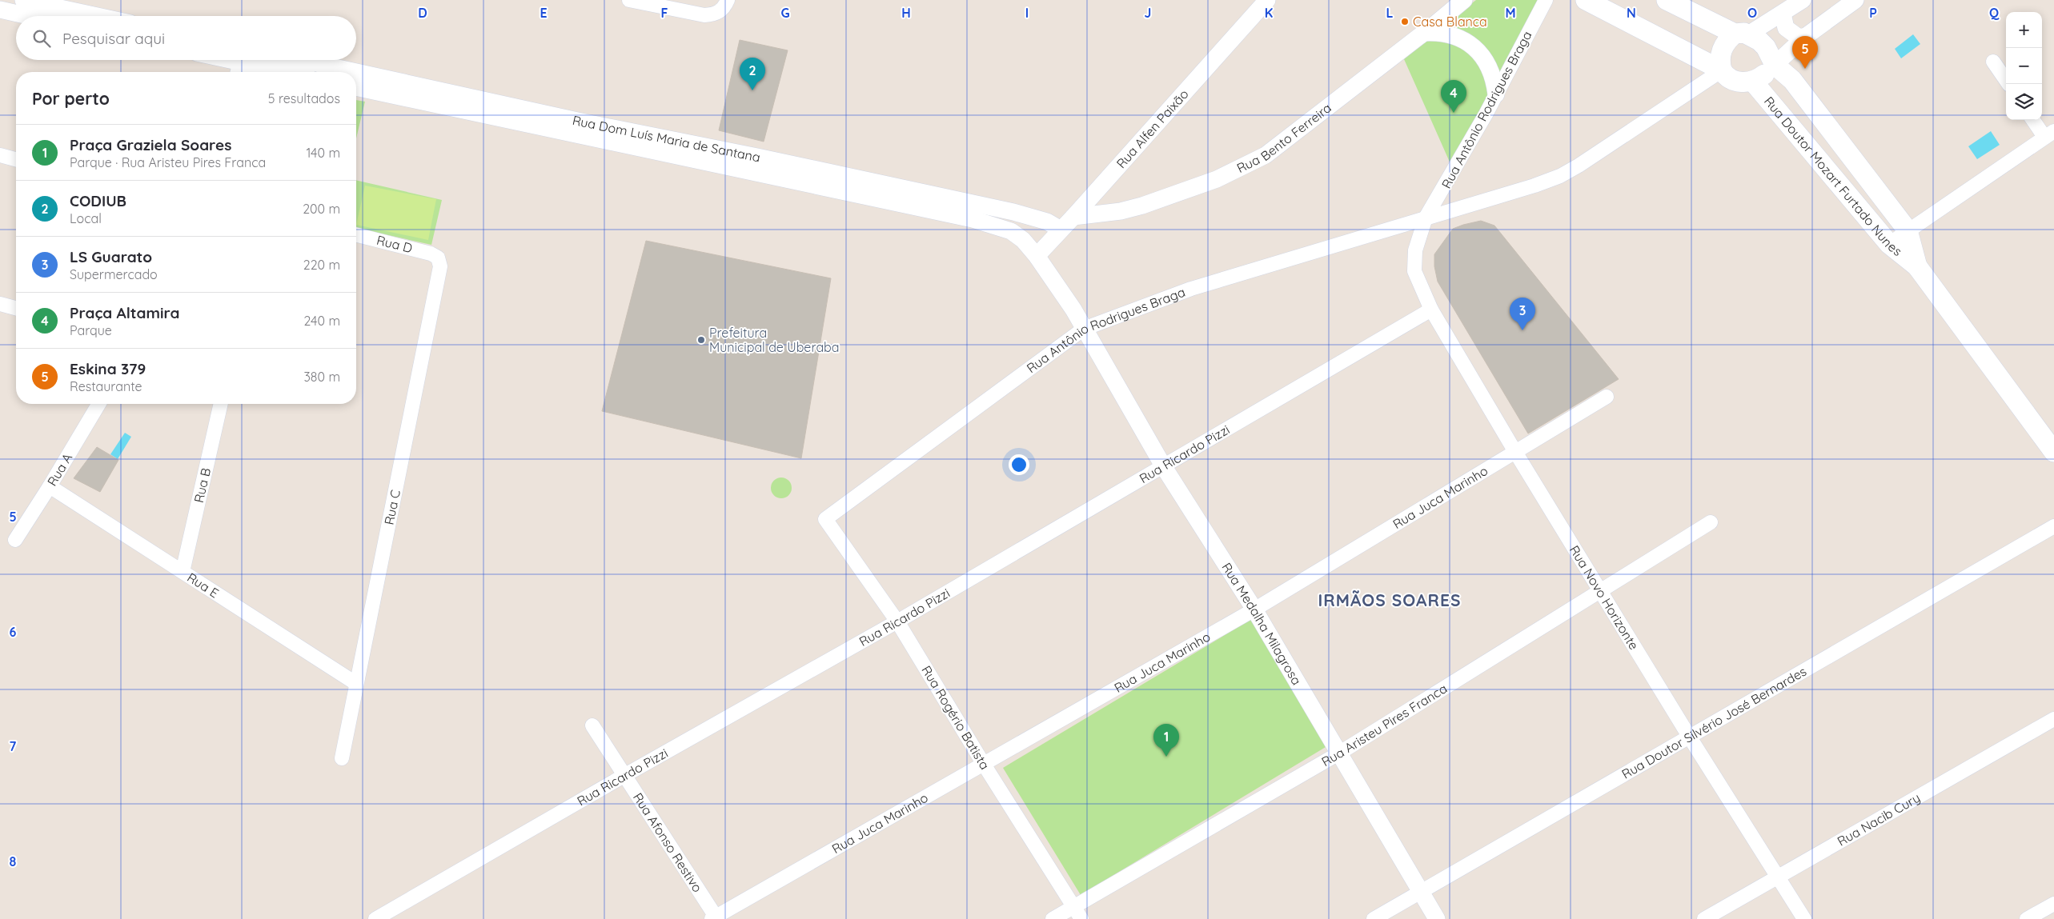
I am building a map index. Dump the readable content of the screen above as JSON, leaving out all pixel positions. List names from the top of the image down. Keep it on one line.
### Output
{"streets":{"main road":["Rua Doutor Mozart Furtado Nunes"],"street":["Rua Antônio Rodrigues Braga","Rua Alfen Paixão","Rua Bento Ferreira","Rua Dom Luís Maria de Santana","Rua D","Rua Ricardo Pizzi","Rua A","Rua B","Rua Juca Marinho","Rua C","Rua E","Rua Novo Horizonte","Rua Medalha Milagrosa","Rua Rogério Batista","Rua Doutor Silvério José Bernardes","Rua Aristeu Pires Franca","Rua Nacib Cury","Rua Afonso Restivo"]},"crossings":[["Rua Antônio Rodrigues Braga","Rua Dom Luís Maria de Santana"],["Rua Antônio Rodrigues Braga","Rua Novo Horizonte"],["Rua Antônio Rodrigues Braga","Rua Medalha Milagrosa"],["Rua Antônio Rodrigues Braga","Rua Rogério Batista"],["Rua Alfen Paixão","Rua Bento Ferreira"],["Rua Alfen Paixão","Rua Dom Luís Maria de Santana"],["Rua Dom Luís Maria de Santana","Rua Medalha Milagrosa"],["Rua D","Rua C"],["Rua Ricardo Pizzi","Rua Novo Horizonte"],["Rua Ricardo Pizzi","Rua Medalha Milagrosa"],["Rua Ricardo Pizzi","Rua Rogério Batista"],["Rua Ricardo Pizzi","Rua Afonso Restivo"],["Rua A","Rua E"],["Rua B","Rua E"],["Rua Juca Marinho","Rua Novo Horizonte"],["Rua Juca Marinho","Rua Medalha Milagrosa"],["Rua Juca Marinho","Rua Rogério Batista"],["Rua Juca Marinho","Rua Afonso Restivo"],["Rua C","Rua E"],["Rua Novo Horizonte","Rua Doutor Silvério José Bernardes"],["Rua Novo Horizonte","Rua Aristeu Pires Franca"],["Rua Novo Horizonte","Rua Nacib Cury"],["Rua Medalha Milagrosa","Rua Doutor Silvério José Bernardes"],["Rua Medalha Milagrosa","Rua Aristeu Pires Franca"],["Rua Rogério Batista","Rua Aristeu Pires Franca"]],"districts":["IRMÃOS SOARES"],"places":["Casa Blanca","Prefeitura Municipal de Uberaba"],"page":{"map_buttons":["+","−"],"search":"Pesquisar aqui","pins":["5","2","4","3","1"],"heading":["Por perto","5 resultados"],"list":[{"mark":"1","name":"Praça Graziela Soares","note":"Parque · Rua Aristeu Pires Franca","value":"140 m"},{"mark":"2","name":"CODIUB","note":"Local","value":"200 m"},{"mark":"3","name":"LS Guarato","note":"Supermercado","value":"220 m"},{"mark":"4","name":"Praça Altamira","note":"Parque","value":"240 m"},{"mark":"5","name":"Eskina 379","note":"Restaurante","value":"380 m"}]},"grid":{"columns":["D","E","F","G","H","I","J","K","L","M","N","O","P","Q"],"rows":["5","6","7","8"]}}
